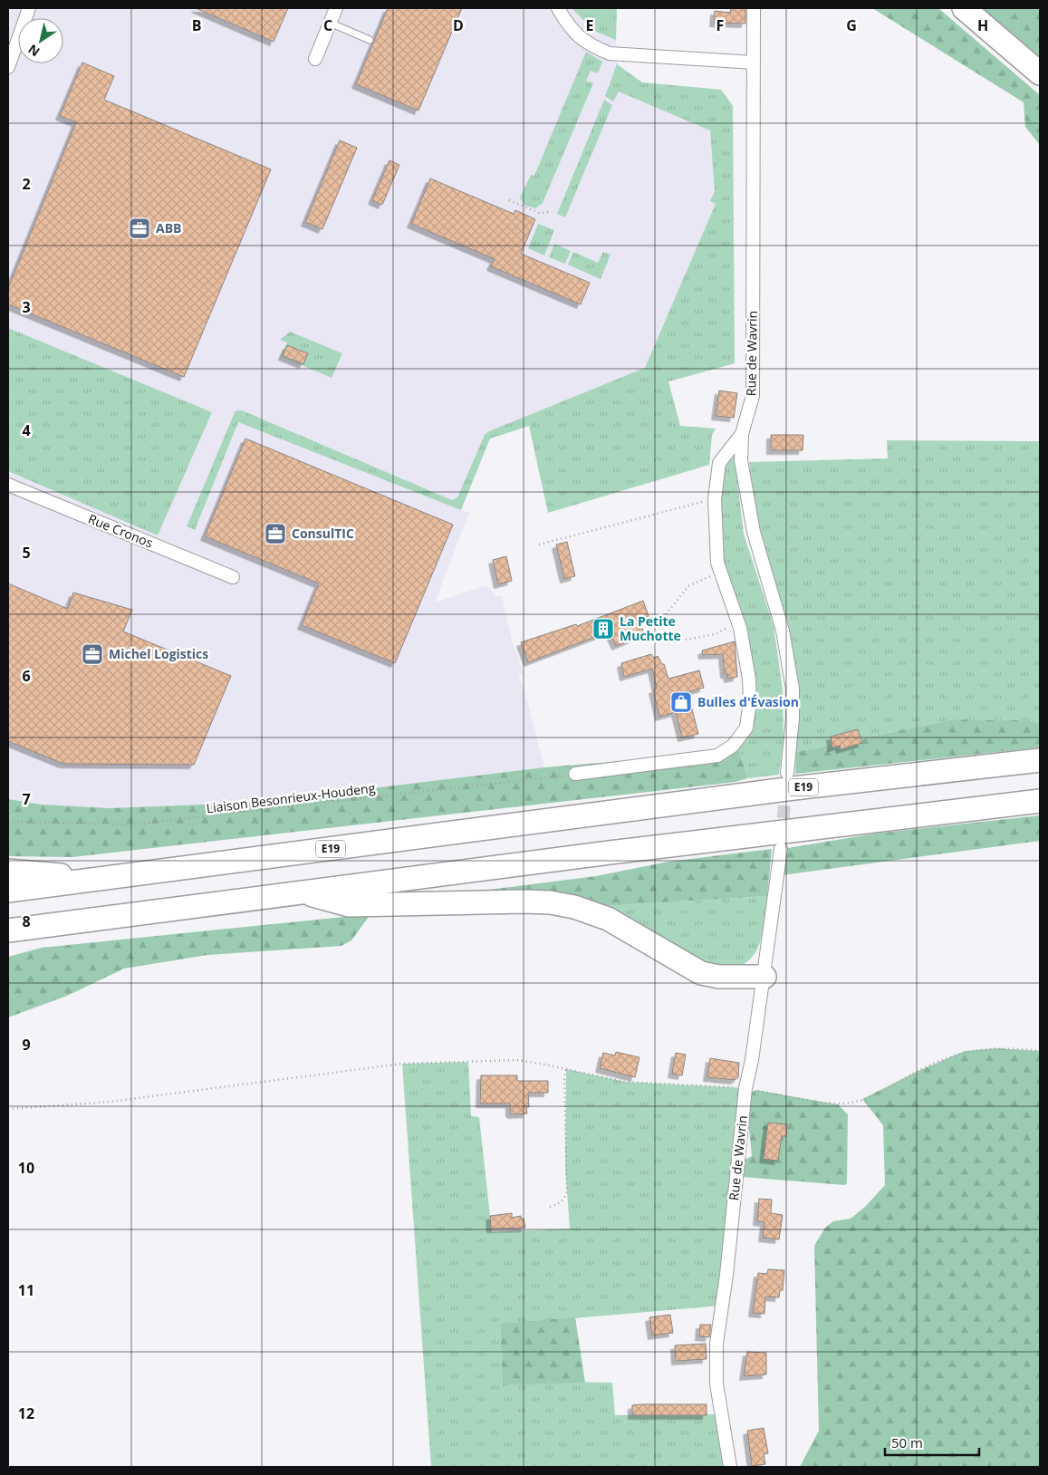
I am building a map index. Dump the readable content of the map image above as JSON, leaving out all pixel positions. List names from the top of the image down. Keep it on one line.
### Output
{"streets":{"highway":["E19"],"street":["Rue de Wavrin","Rue Cronos"],"path":["Liaison Besonrieux-Houdeng"]},"places":{"office":["ABB","ConsulTIC","Michel Logistics"],"building":["La Petite Muchotte"],"shop":["Bulles d'Évasion"]},"scale_bar":"50 m","north":"bottom left","grid":{"columns":["B","C","D","E","F","G","H"],"rows":["2","3","4","5","6","7","8","9","10","11","12"]}}
